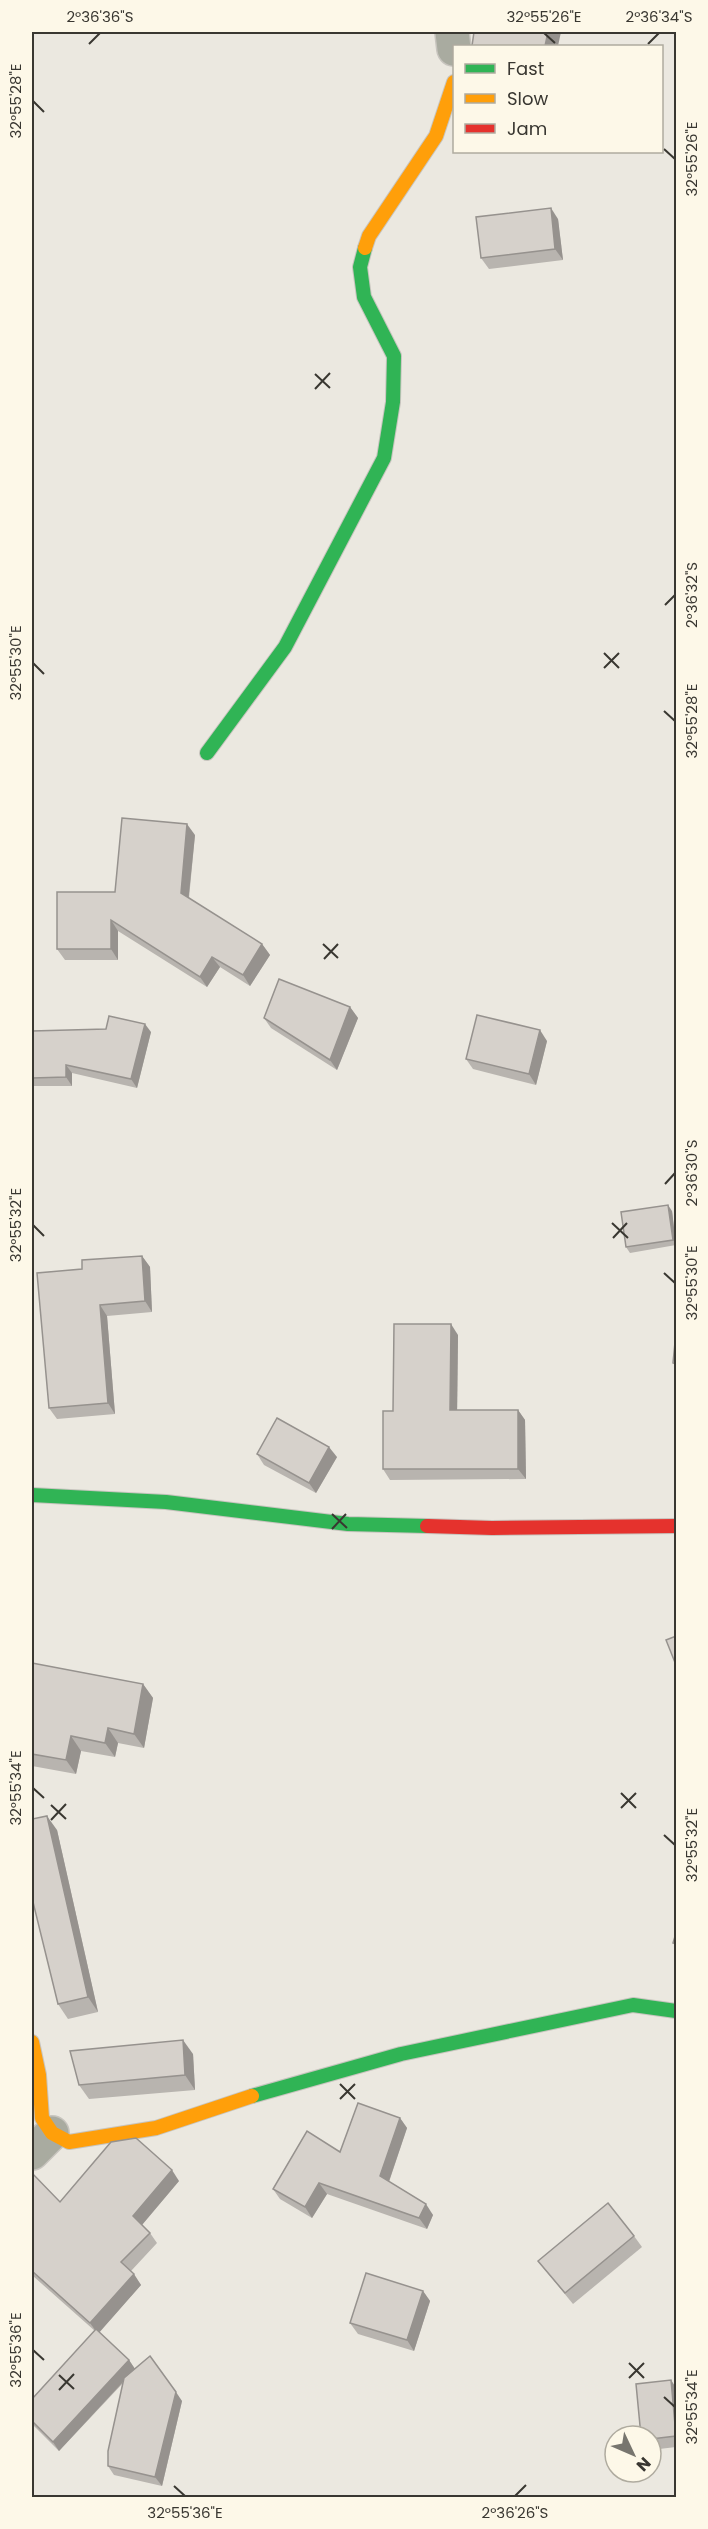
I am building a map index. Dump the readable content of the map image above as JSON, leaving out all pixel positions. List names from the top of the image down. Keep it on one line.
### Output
{"legend":["Fast","Slow","Jam"],"north":"bottom right","coordinates":["2°36'36\"S","32°55'26\"E","2°36'34\"S","32°55'28\"E","2°36'32\"S","32°55'30\"E","2°36'30\"S","32°55'32\"E","32°55'34\"E","32°55'36\"E","2°36'26\"S"]}
